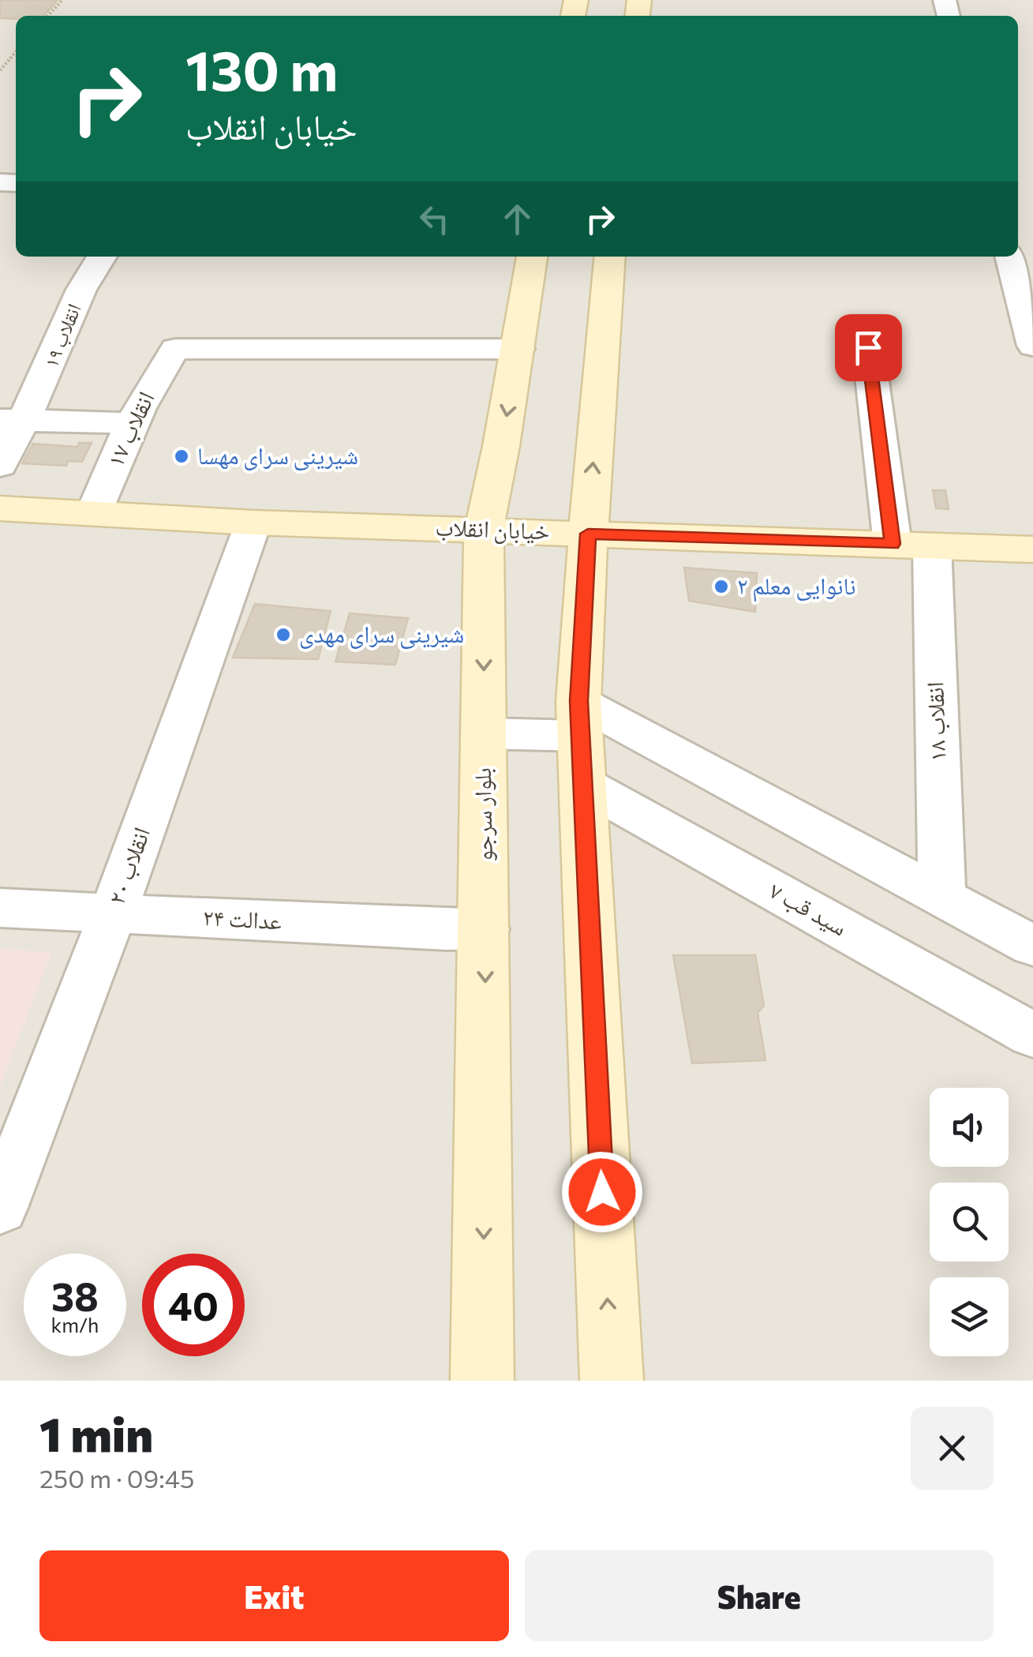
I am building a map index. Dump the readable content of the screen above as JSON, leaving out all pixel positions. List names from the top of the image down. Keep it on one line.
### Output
{"streets":{"street":["انقلاب ۱۹","انقلاب ۱۷","خیابان انقلاب","انقلاب ۱۸","بلوار سرجو","انقلاب ۲۰","سید قب ۷","عدالت ۲۴"]},"crossings":[["انقلاب ۱۷","خیابان انقلاب"],["انقلاب ۱۷","بلوار سرجو"],["خیابان انقلاب","انقلاب ۱۸"],["خیابان انقلاب","بلوار سرجو"],["خیابان انقلاب","انقلاب ۲۰"],["بلوار سرجو","عدالت ۲۴"],["انقلاب ۲۰","عدالت ۲۴"]],"places":["شیرینی سرای مهسا","نانوایی معلم ۲","شیرینی سرای مهدی"],"page":{"turn":["130 m","خیابان انقلاب"],"speed":"38 km/h","limit":"40","heading":["1 min","250 m · 09:45"],"buttons":["Exit","Share"]}}
